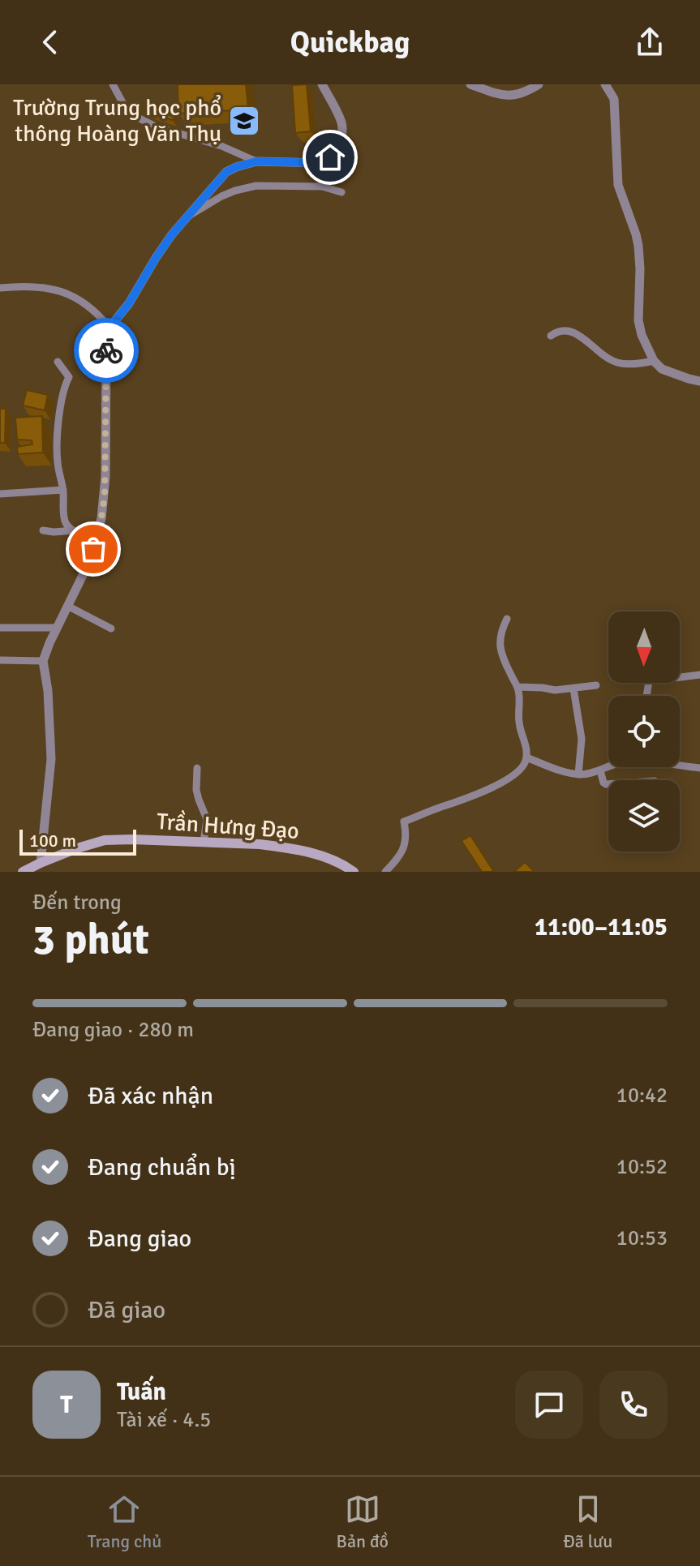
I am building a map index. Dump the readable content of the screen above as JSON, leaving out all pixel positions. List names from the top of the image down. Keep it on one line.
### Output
{"streets":{"main road":["Trần Hưng Đạo"]},"places":{"school or university":["Trường Trung học phổ thông Hoàng Văn Thụ"]},"scale_bar":"100 m","north":"bottom","page":{"header":"Quickbag","scale":"100 m","heading":["3 phút","Đến trong","11:00–11:05"],"panel":["Tuấn","Tài xế · 4.5"],"bar":"Đang giao · 280 m","list":[["Đã xác nhận","10:42"],["Đang chuẩn bị","10:52"],["Đang giao","10:53"],"Đã giao"],"round":"T","tabs":["Trang chủ","Bản đồ","Đã lưu"]}}
